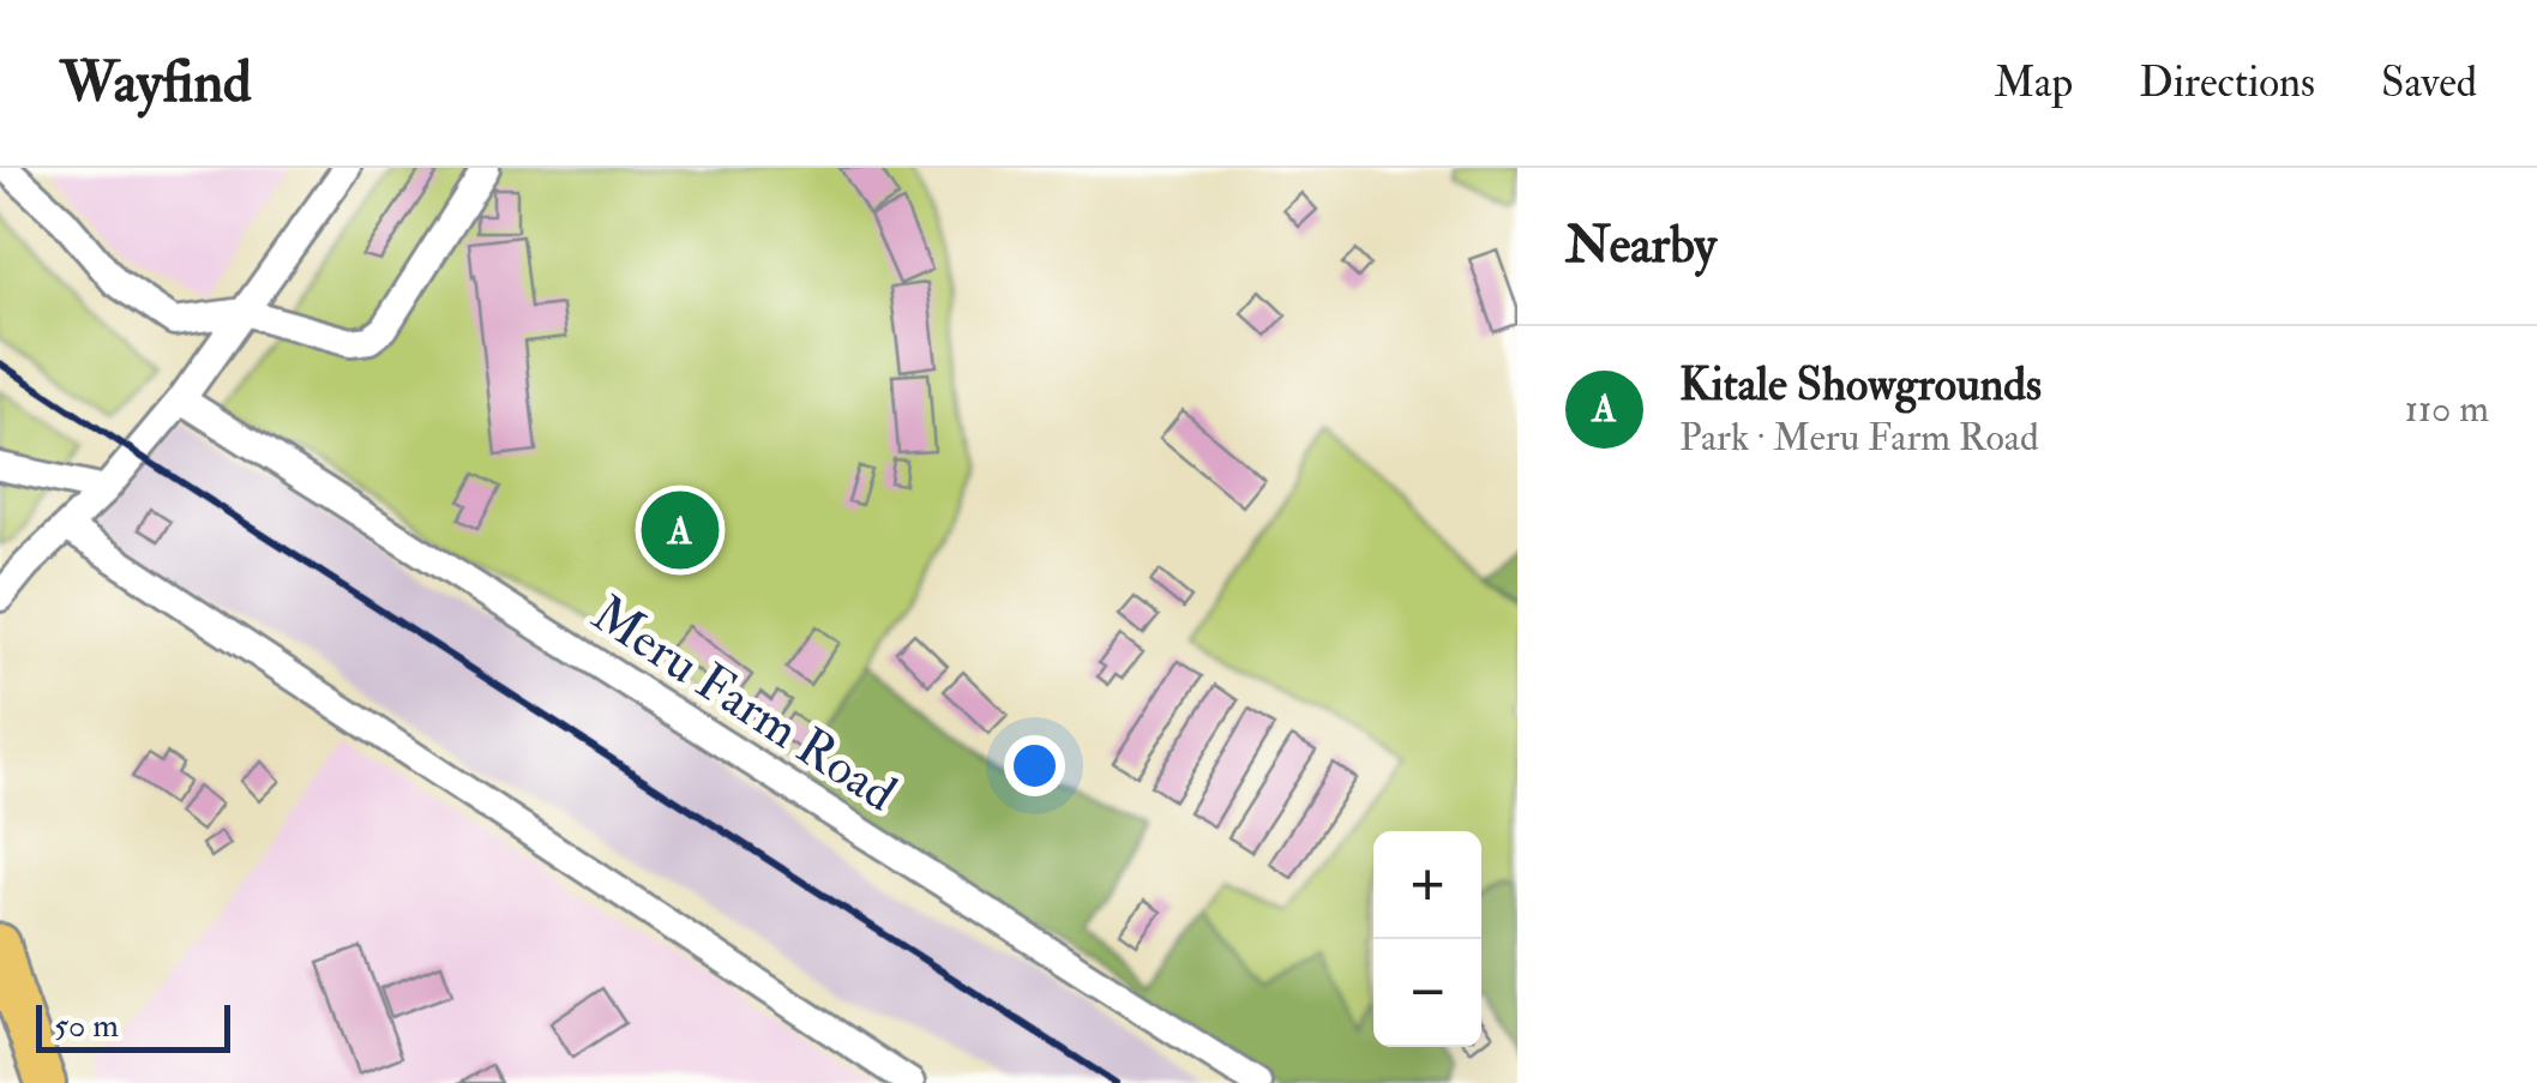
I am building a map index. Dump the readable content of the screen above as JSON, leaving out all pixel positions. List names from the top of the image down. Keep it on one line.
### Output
{"streets":{"street":["Meru Farm Road"]},"scale_bar":"50 m","page":{"header":"Wayfind","nav":["Map","Directions","Saved"],"heading":"Nearby","list":[{"mark":"A","name":"Kitale Showgrounds","note":"Park · Meru Farm Road","value":"110 m"}],"pins":"A","map_buttons":["+","−"],"scale":"50 m"}}
